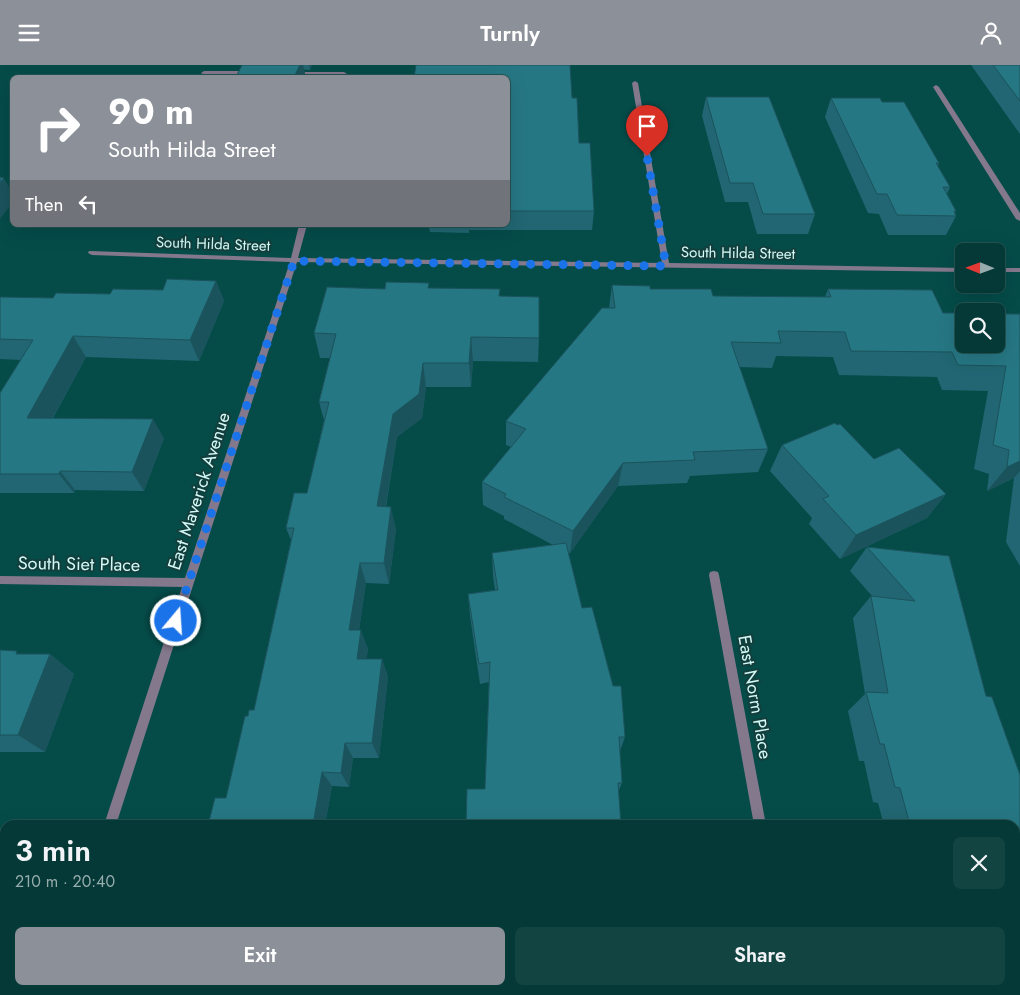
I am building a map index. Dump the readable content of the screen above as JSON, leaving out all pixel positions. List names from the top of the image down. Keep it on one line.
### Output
{"streets":{"street":["South Hilda Street","East Maverick Avenue","South Siet Place","East Norm Place"]},"crossings":[["South Hilda Street","East Maverick Avenue"],["East Maverick Avenue","South Siet Place"]],"north":"left","page":{"header":"Turnly","turn":["90 m","South Hilda Street"],"then":"Then","heading":["3 min","210 m · 20:40"],"buttons":["Exit","Share"]}}
